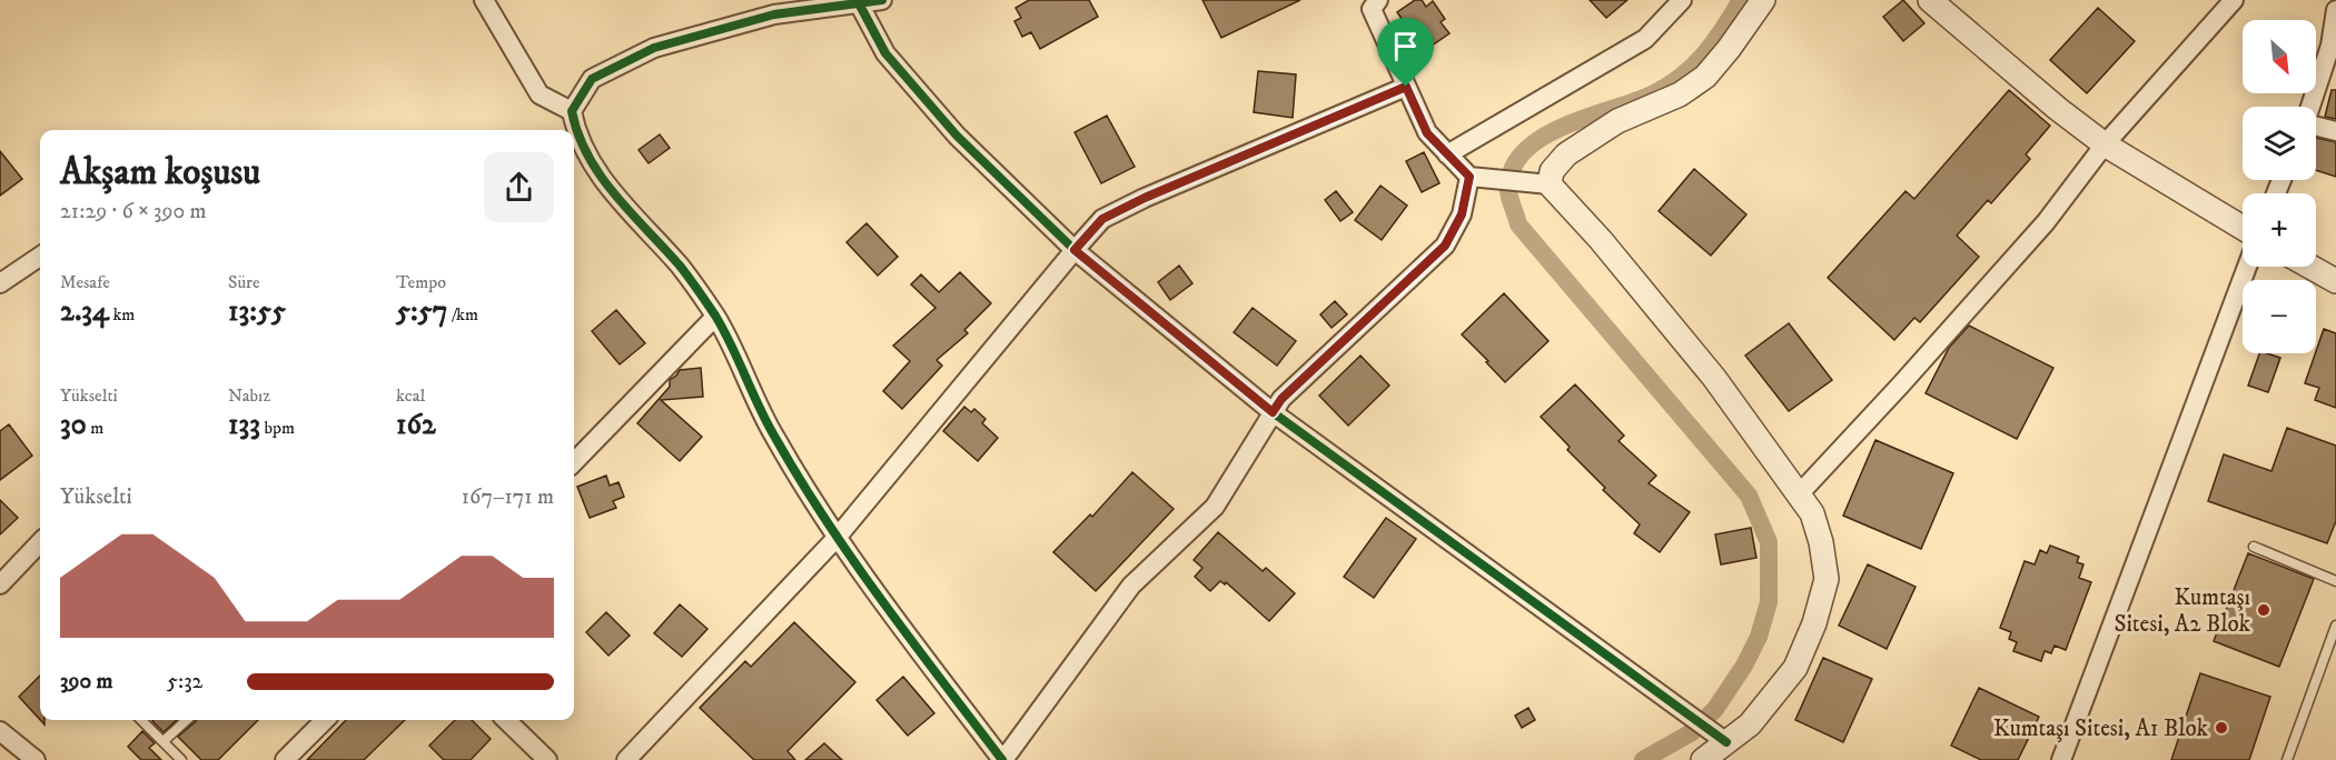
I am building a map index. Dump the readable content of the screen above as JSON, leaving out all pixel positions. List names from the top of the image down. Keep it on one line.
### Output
{"places":["Kumtaşı Sitesi, A2 Blok","Kumtaşı Sitesi, A1 Blok"],"north":"bottom right","page":{"map_buttons":["+","−"],"heading":["Akşam koşusu","21:29 · 6 × 390 m"],"stats":[["Mesafe","2.34 km"],["Süre","13:55"],["Tempo","5:57 /km"],["Yükselti","30 m"],["Nabız","133 bpm"],["kcal","162"]],"chart":["Yükselti","167–171 m"],"list":[{"name":"390 m","note":"5:32"}]}}
